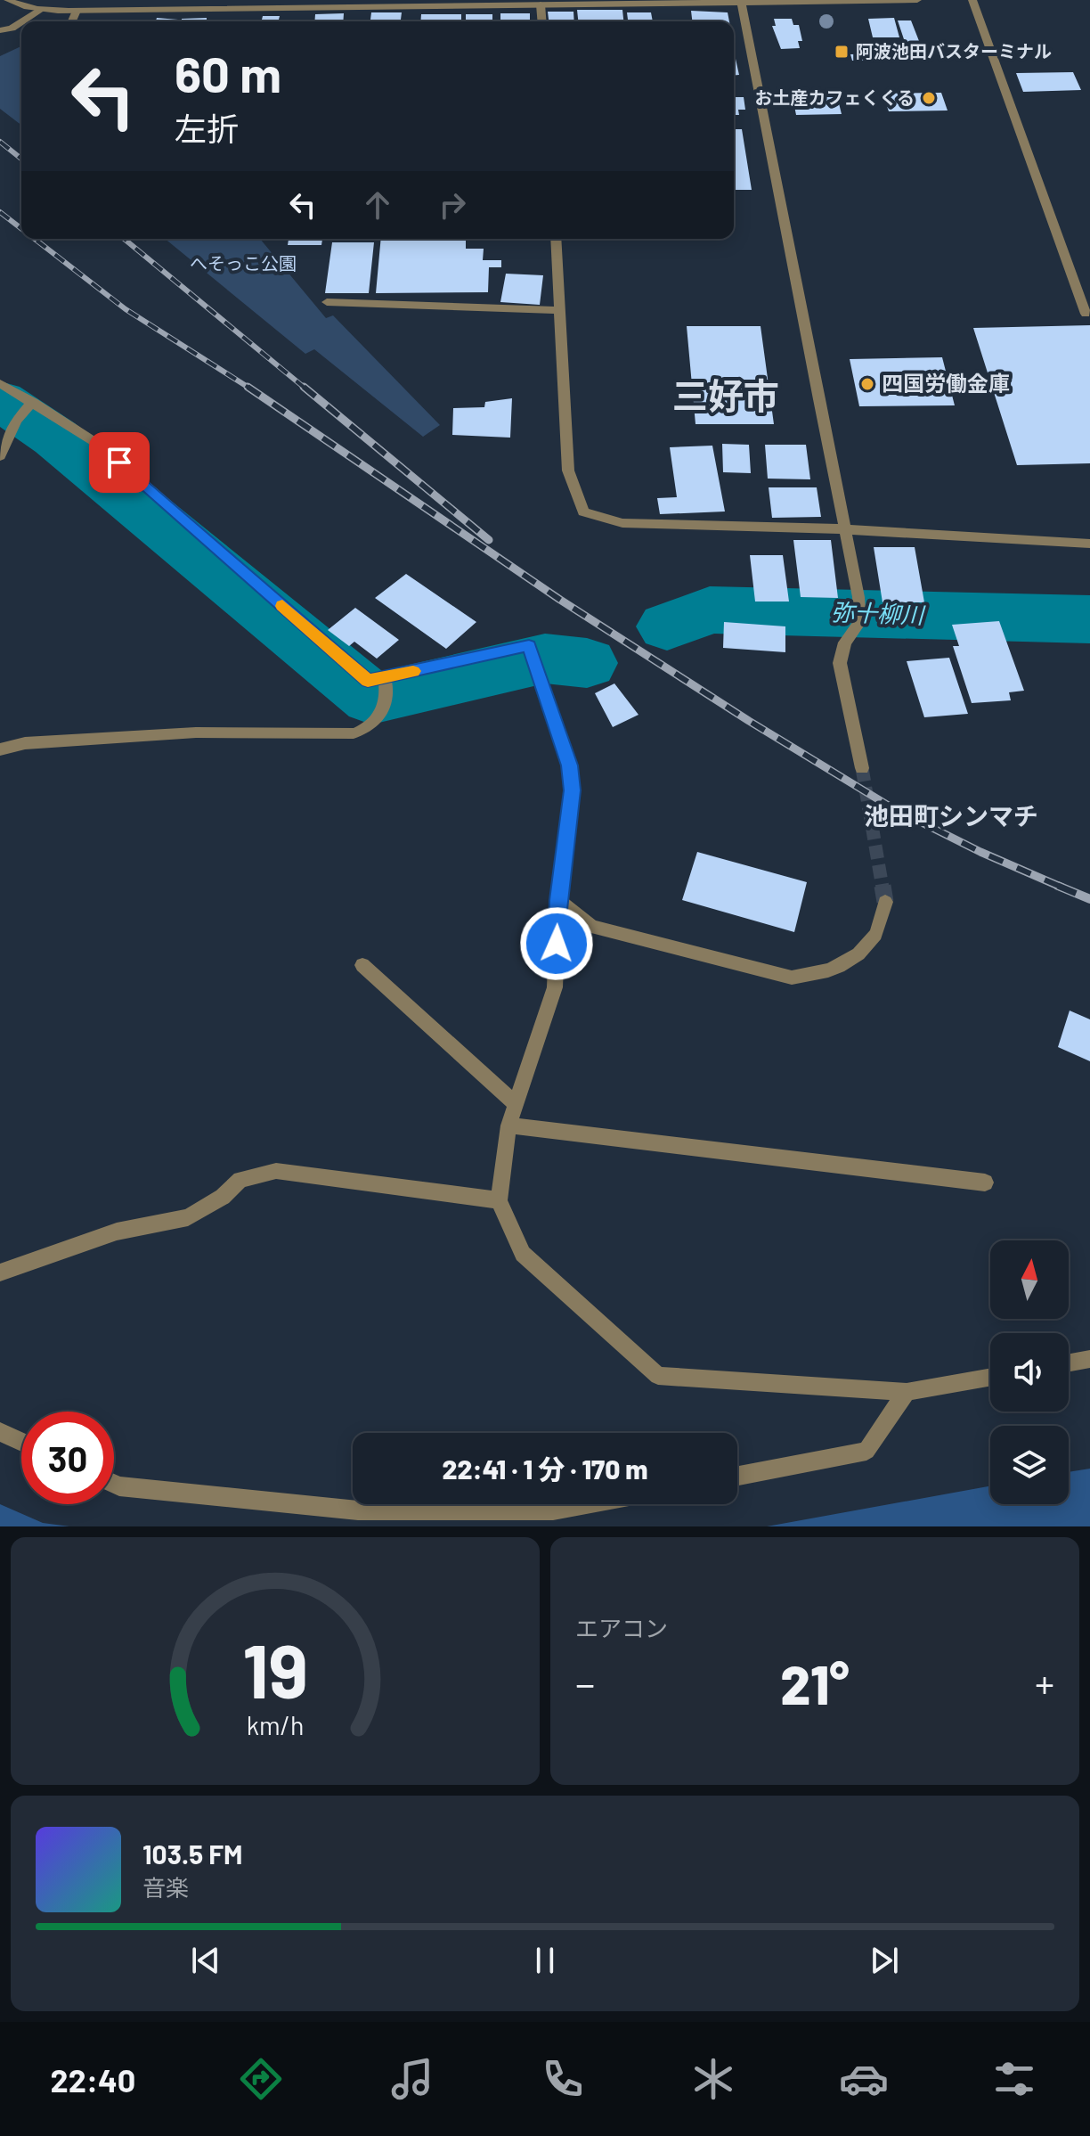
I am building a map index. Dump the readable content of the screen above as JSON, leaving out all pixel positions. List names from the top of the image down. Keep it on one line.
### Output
{"districts":["三好市","池田町シンマチ"],"water":["弥十柳川"],"parks":["へそっこ公園"],"places":{"transit":["阿波池田バスターミナル"],"other":["お土産カフェくくる","四国労働金庫"]},"north":"top","page":{"turn":["60 m","左折"],"limit":"30","trip":"22:41 · 1 分 · 170 m","tile":"エアコン","heat":["−","21°","+"],"song":["103.5 FM","音楽"],"tabs":"22:40","gauge":["19","km/h"]}}
